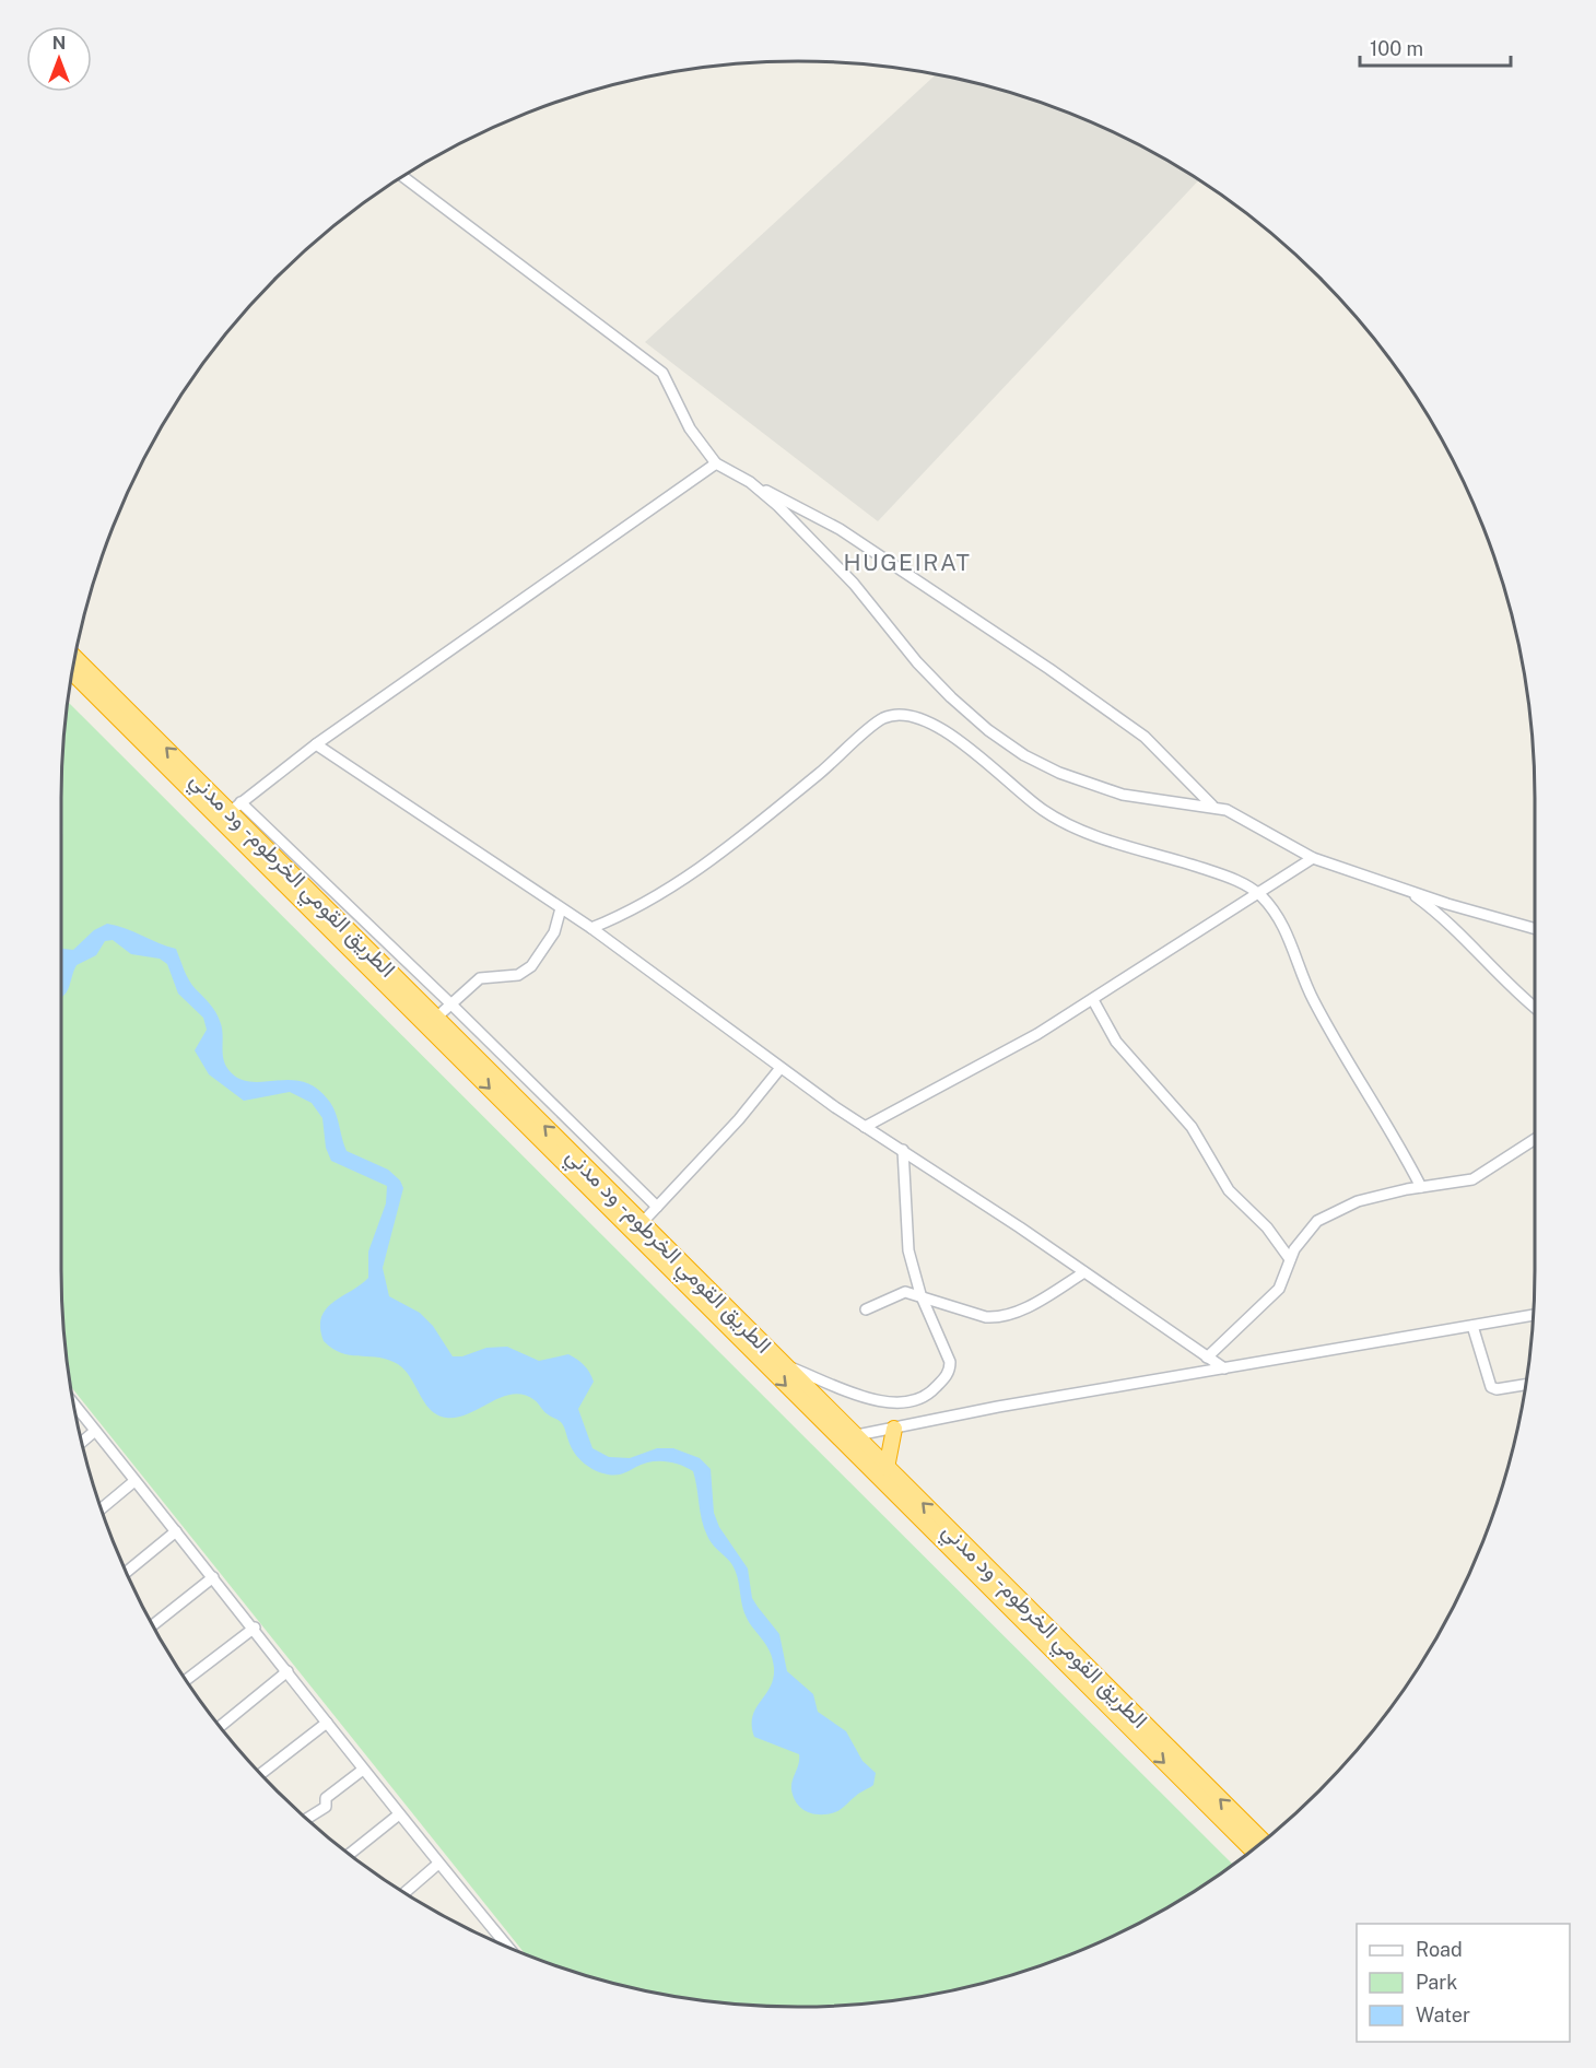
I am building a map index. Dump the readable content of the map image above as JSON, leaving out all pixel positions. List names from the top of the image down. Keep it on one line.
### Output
{"streets":{"highway":["الطريق القومي الخرطوم - ود مدني"]},"districts":["HUGEIRAT"],"legend":["Road","Park","Water"],"scale_bar":"100 m","north":"top"}
